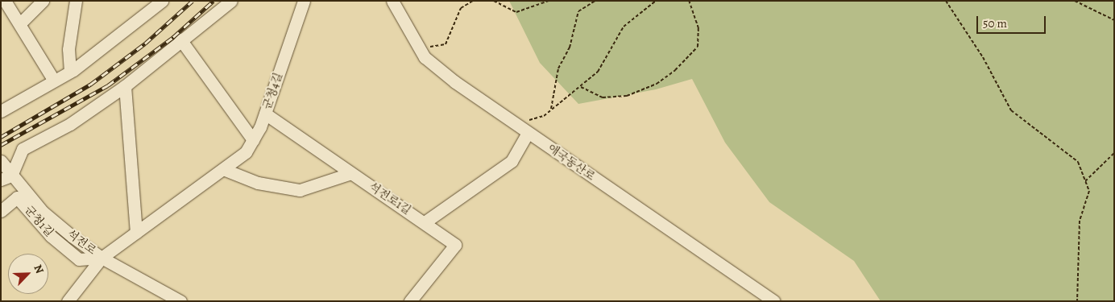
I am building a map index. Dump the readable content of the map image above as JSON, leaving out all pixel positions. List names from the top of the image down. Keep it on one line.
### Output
{"streets":{"street":["군청4길","애국동산로","석전로1길","군청1길","석전로"]},"crossings":[["군청4길","석전로1길"],["군청4길","군청1길"],["군청4길","석전로"],["군청1길","석전로"]],"scale_bar":"50 m","north":"top right"}
